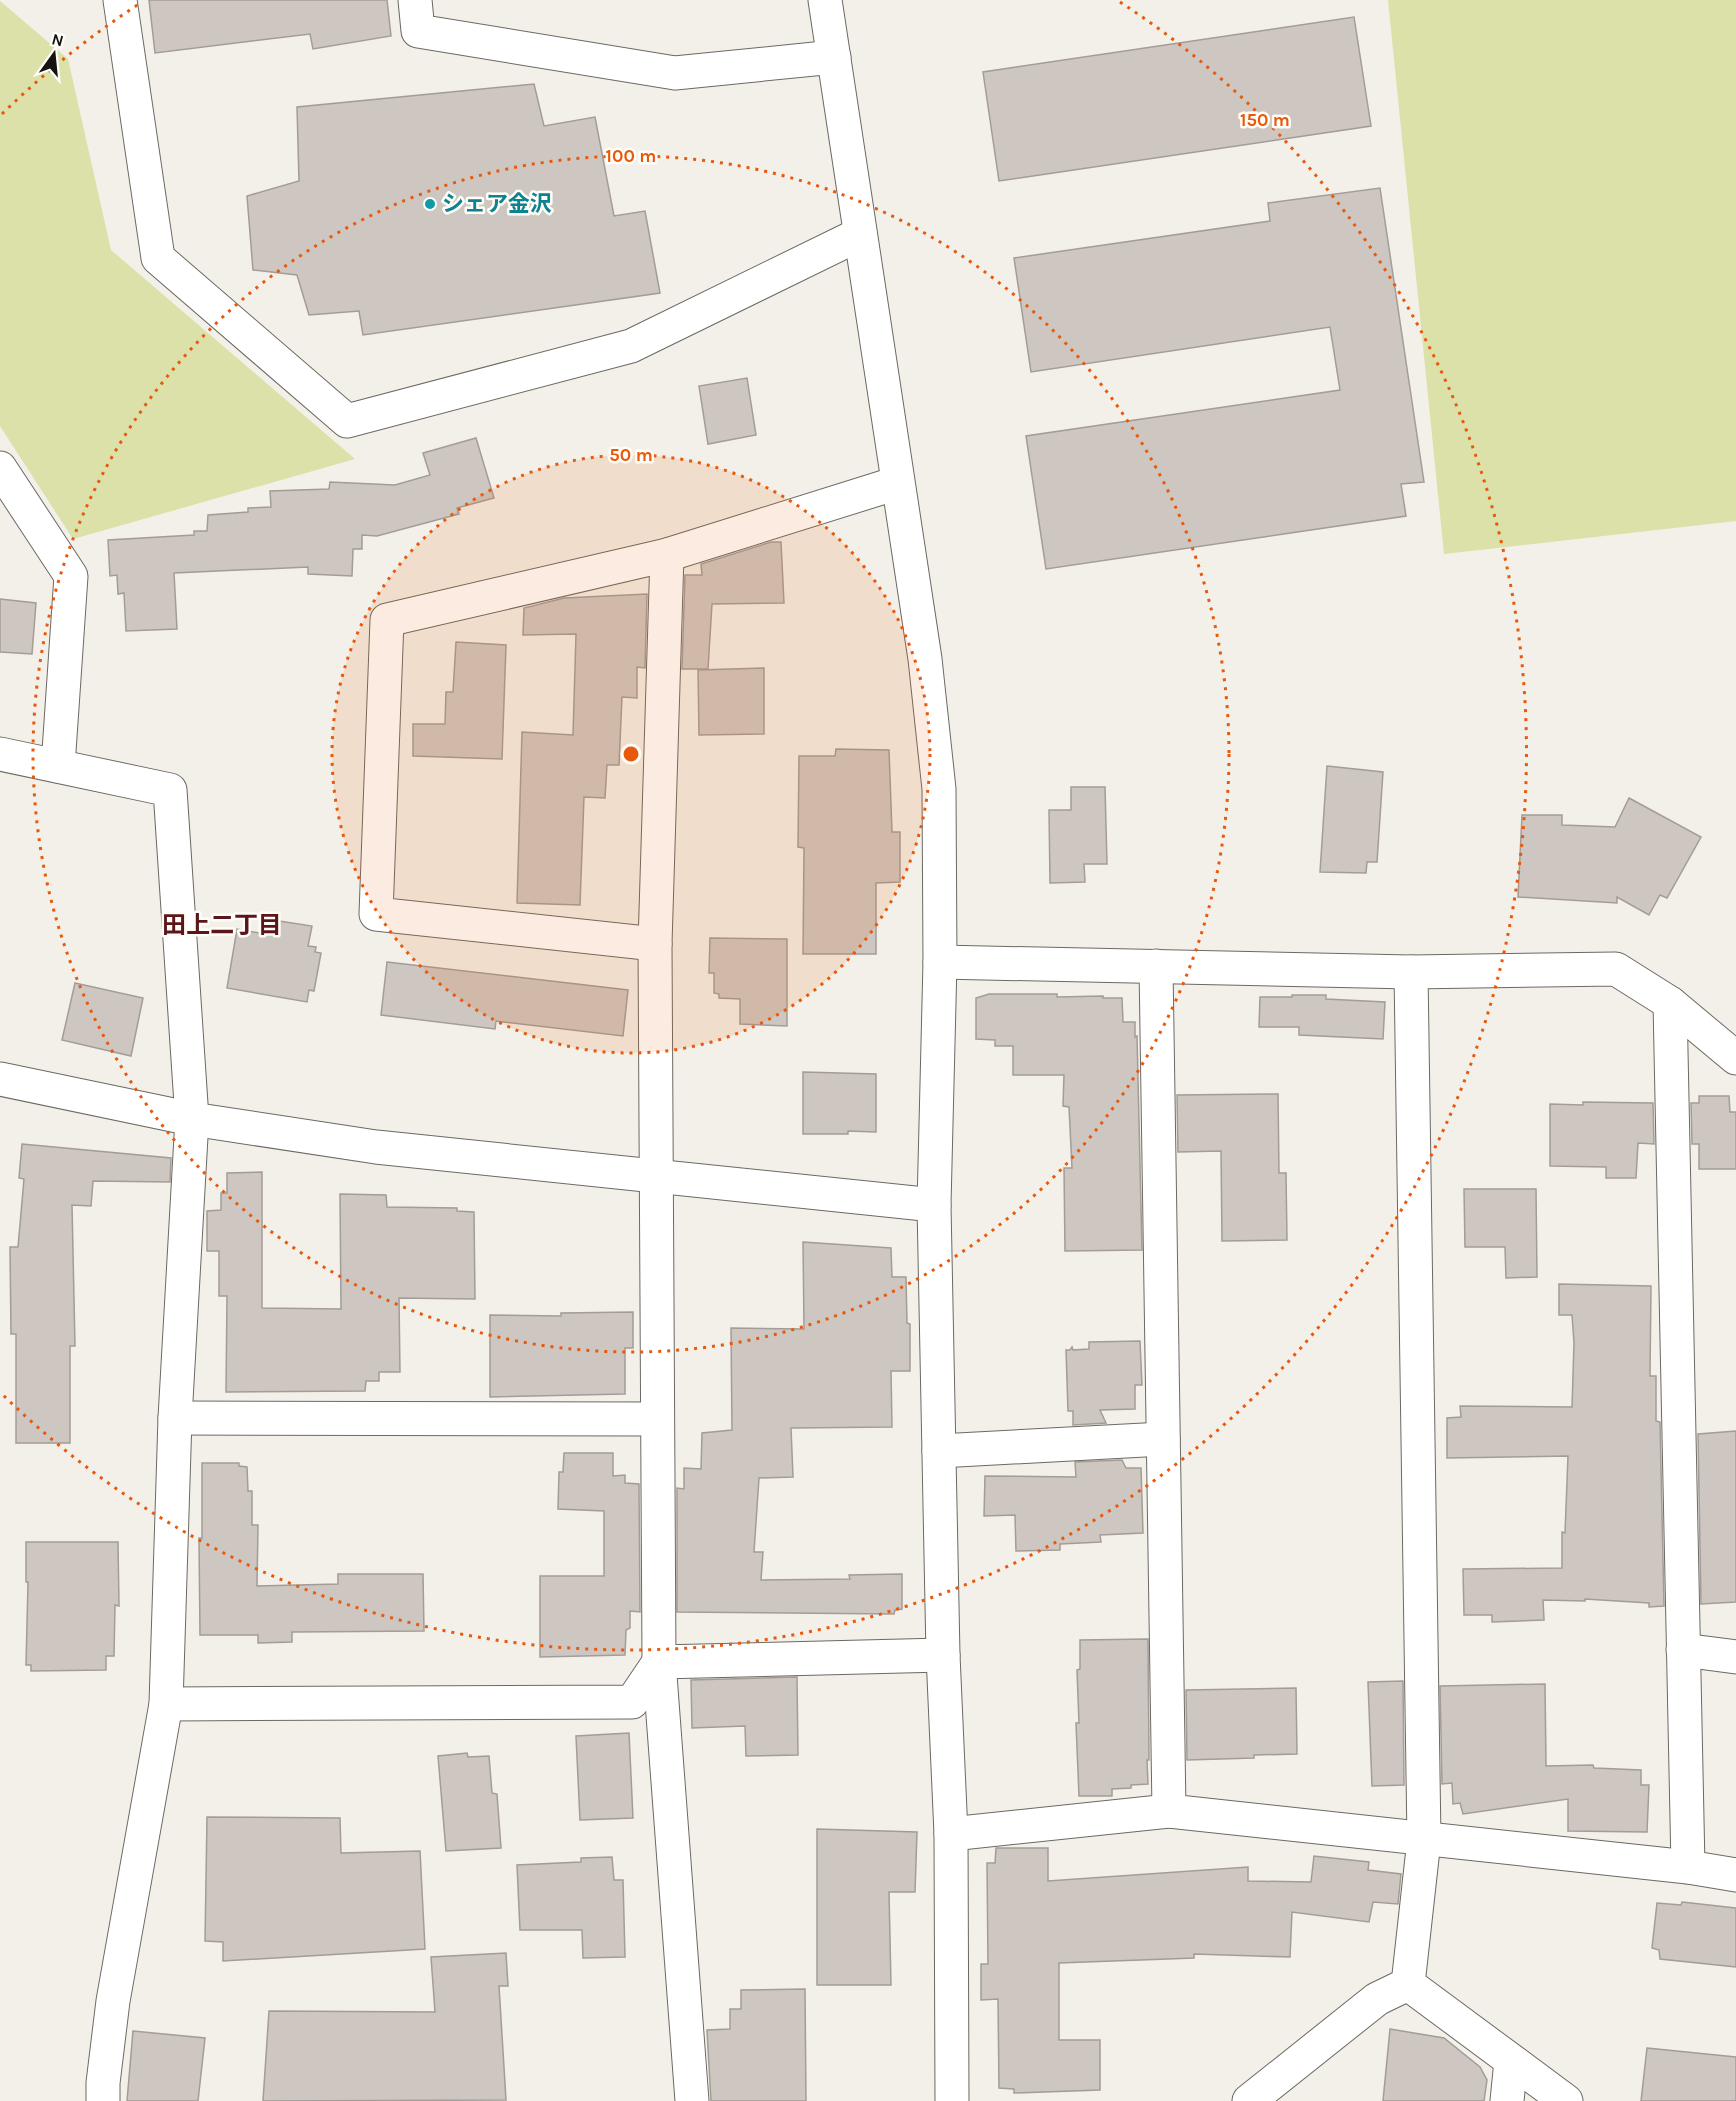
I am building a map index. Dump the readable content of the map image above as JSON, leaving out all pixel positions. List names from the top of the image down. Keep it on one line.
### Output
{"districts":["田上二丁目"],"places":["シェア金沢"],"north":"top","rings":["150 m","100 m","50 m"]}
